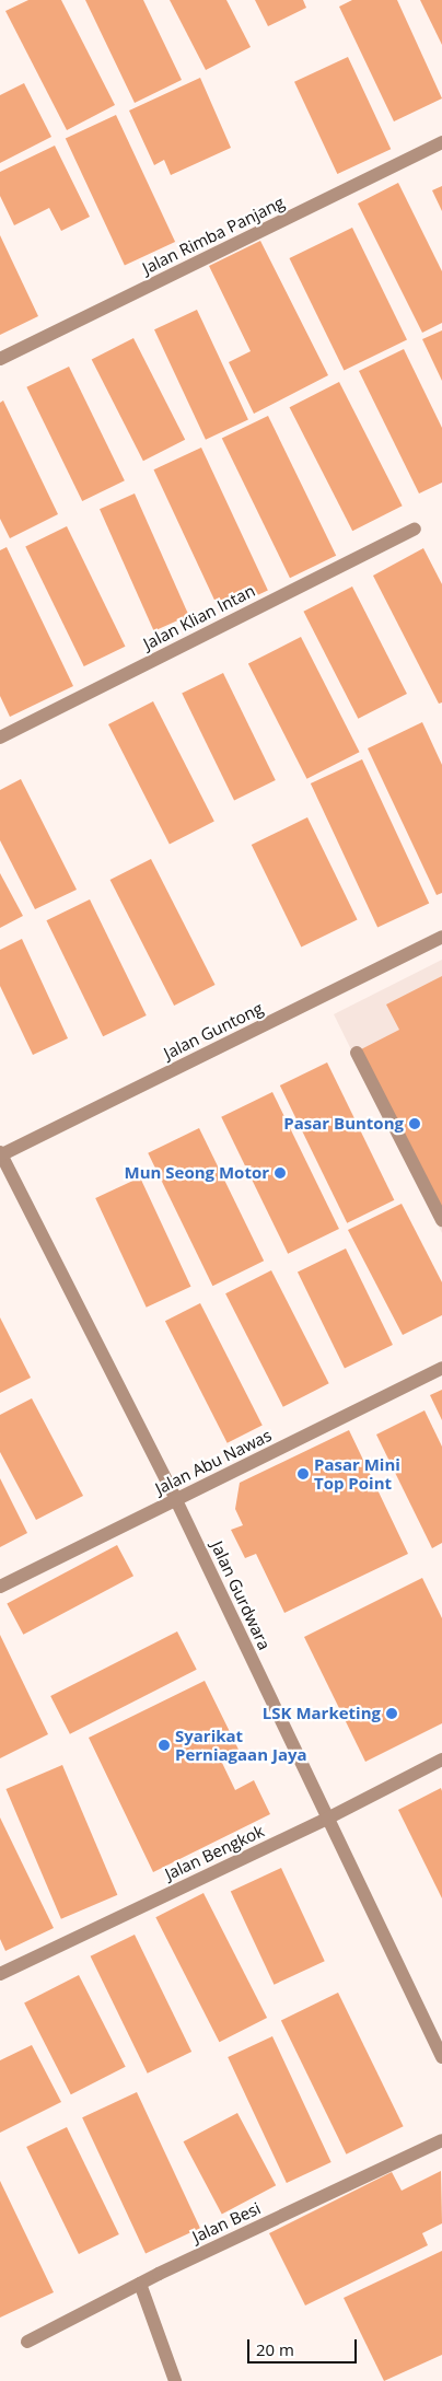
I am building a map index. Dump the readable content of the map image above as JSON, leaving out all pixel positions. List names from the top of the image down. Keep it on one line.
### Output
{"streets":{"street":["Jalan Rimba Panjang","Jalan Klian Intan","Jalan Guntong","Jalan Abu Nawas","Jalan Gurdwara","Jalan Bengkok","Jalan Besi"]},"crossings":[["Jalan Guntong","Jalan Gurdwara"],["Jalan Abu Nawas","Jalan Gurdwara"],["Jalan Gurdwara","Jalan Bengkok"]],"places":["Pasar Buntong","Mun Seong Motor","Pasar Mini Top Point","LSK Marketing","Syarikat Perniagaan Jaya"],"scale_bar":"20 m"}
